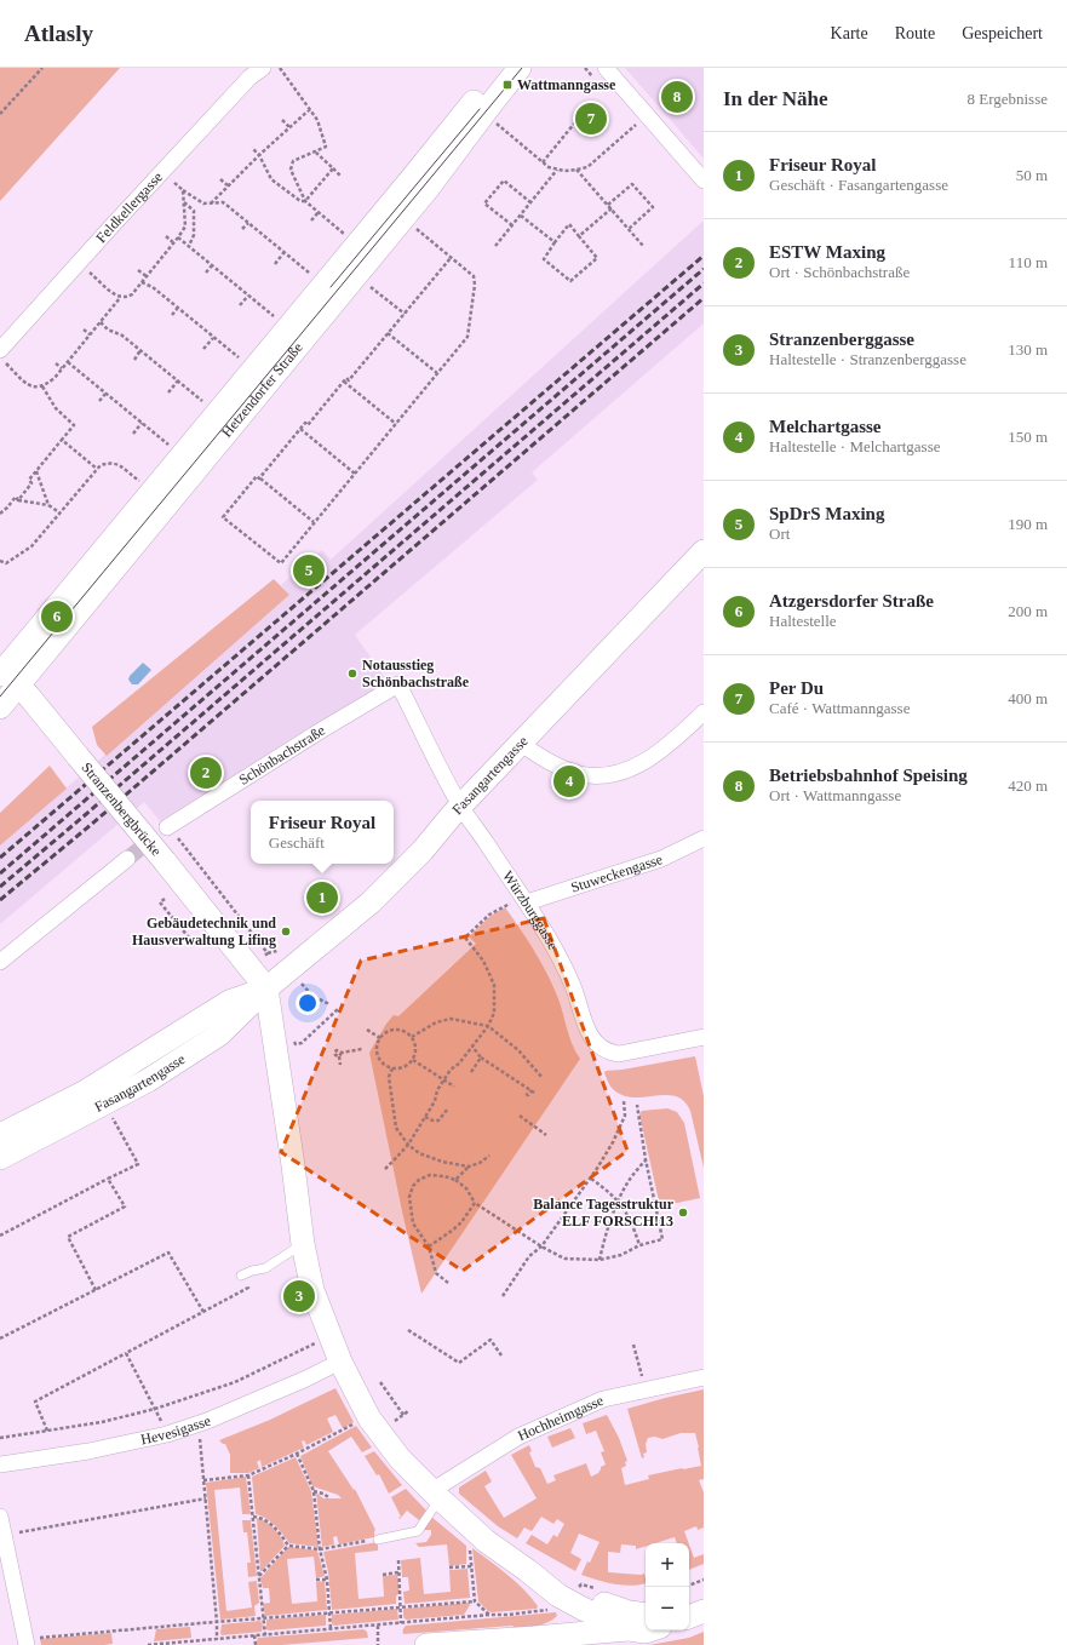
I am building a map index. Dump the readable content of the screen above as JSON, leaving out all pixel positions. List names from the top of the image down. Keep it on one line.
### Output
{"streets":{"main road":["Hetzendorfer Straße","Fasangartengasse","Stranzenbergbrücke"],"street":["Feldkellergasse","Schönbachstraße","Stuweckengasse","Würzburggasse","Hochheimgasse","Hevesigasse"]},"crossings":[["Hetzendorfer Straße","Stranzenbergbrücke"],["Schönbachstraße","Würzburggasse"],["Fasangartengasse","Stranzenbergbrücke"],["Fasangartengasse","Würzburggasse"],["Stuweckengasse","Würzburggasse"]],"places":{"transit":["Wattmanngasse"],"other":["Notausstieg Schönbachstraße","Gebäudetechnik und Hausverwaltung Lifing","Balance Tagesstruktur ELF FORSCH!13"]},"page":{"header":"Atlasly","nav":["Karte","Route","Gespeichert"],"heading":["In der Nähe","8 Ergebnisse"],"pins":["8","7","5","6","2","4","1","3"],"list":[{"mark":"1","name":"Friseur Royal","note":"Geschäft · Fasangartengasse","value":"50 m"},{"mark":"2","name":"ESTW Maxing","note":"Ort · Schönbachstraße","value":"110 m"},{"mark":"3","name":"Stranzenberggasse","note":"Haltestelle · Stranzenberggasse","value":"130 m"},{"mark":"4","name":"Melchartgasse","note":"Haltestelle · Melchartgasse","value":"150 m"},{"mark":"5","name":"SpDrS Maxing","note":"Ort","value":"190 m"},{"mark":"6","name":"Atzgersdorfer Straße","note":"Haltestelle","value":"200 m"},{"mark":"7","name":"Per Du","note":"Café · Wattmanngasse","value":"400 m"},{"mark":"8","name":"Betriebsbahnhof Speising","note":"Ort · Wattmanngasse","value":"420 m"}],"popup":["Friseur Royal","Geschäft"],"map_buttons":["+","−"]}}
